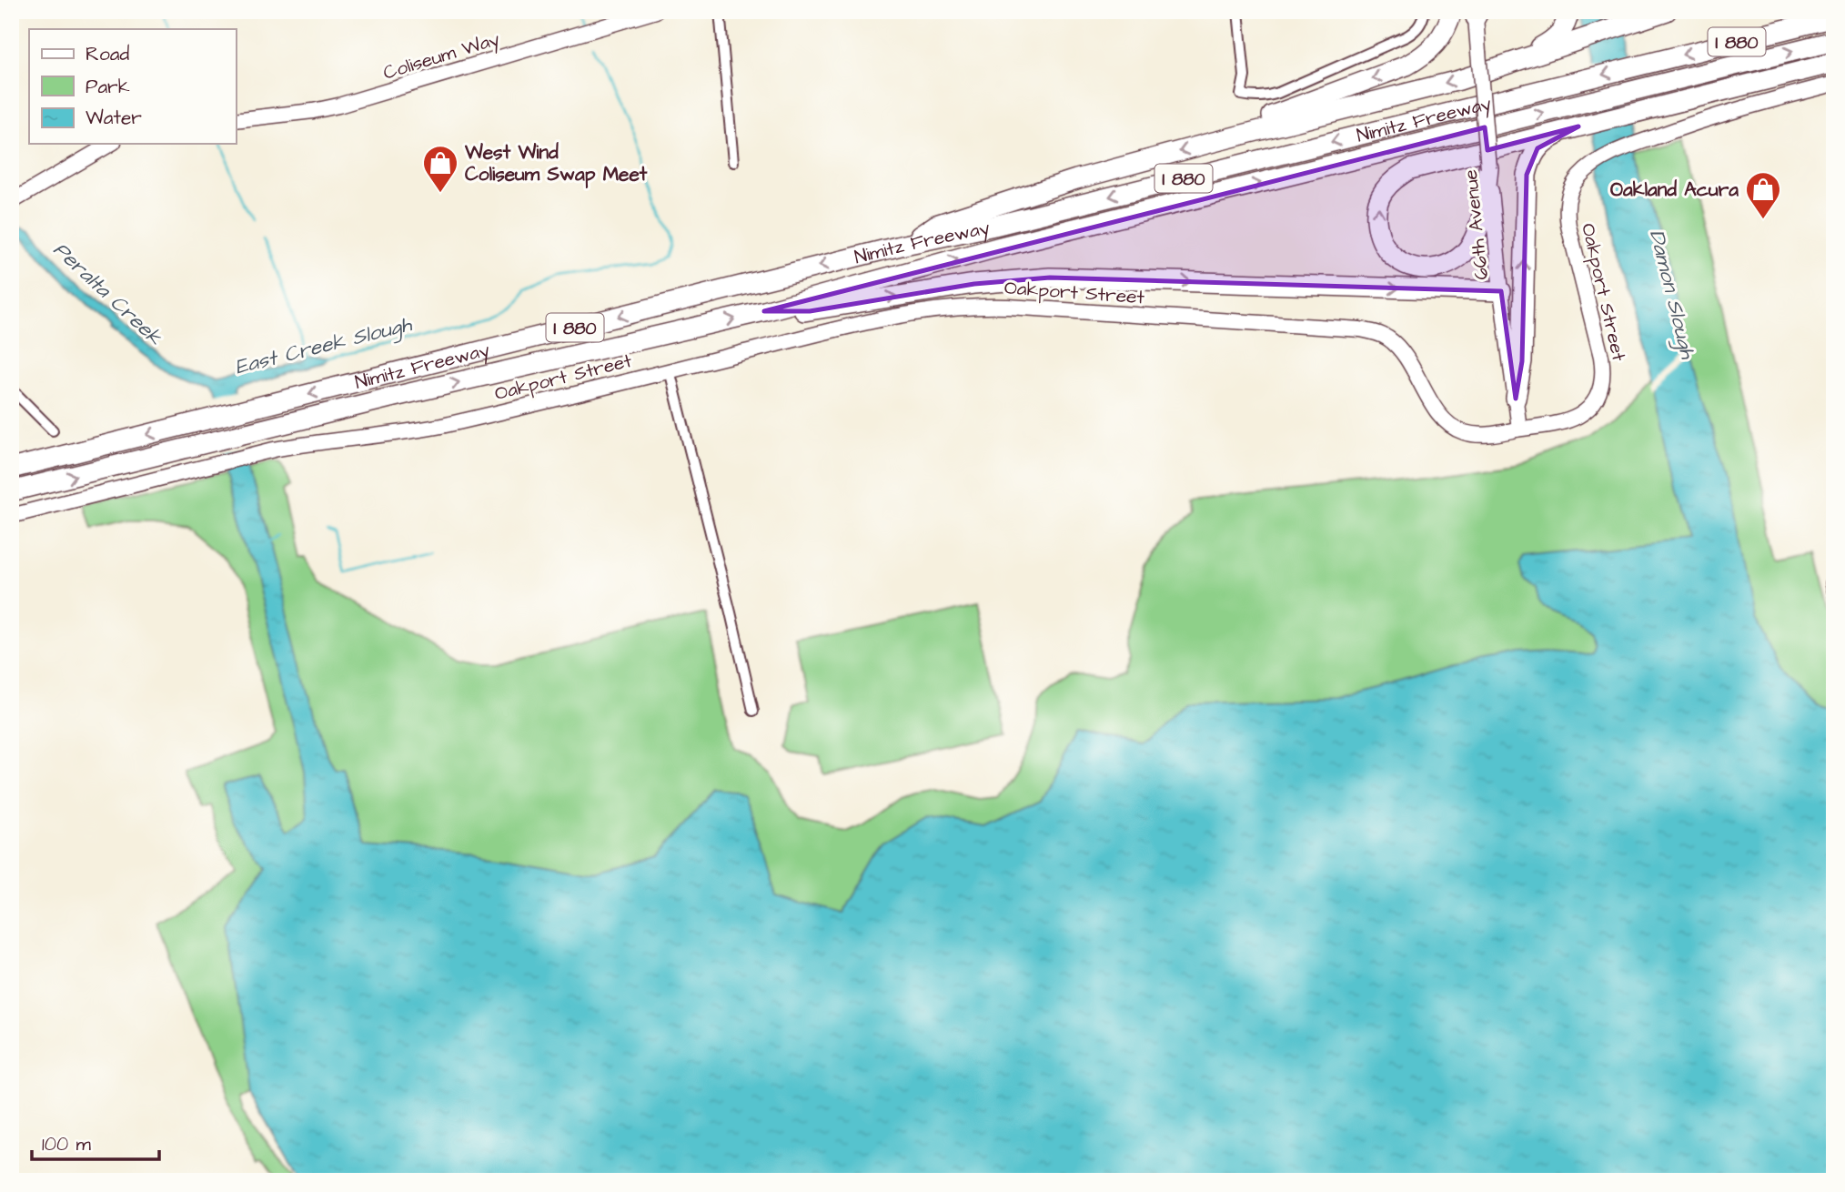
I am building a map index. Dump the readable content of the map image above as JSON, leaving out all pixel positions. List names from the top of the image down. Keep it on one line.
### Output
{"streets":{"highway":["I 880","Nimitz Freeway"],"main road":["Coliseum Way","66th Avenue","Oakport Street"]},"crossings":[["66th Avenue","Oakport Street"]],"water":["Peralta Creek","Damon Slough","East Creek Slough"],"places":{"shop":["West Wind Coliseum Swap Meet","Oakland Acura"]},"legend":["Road","Park","Water"],"scale_bar":"100 m"}
